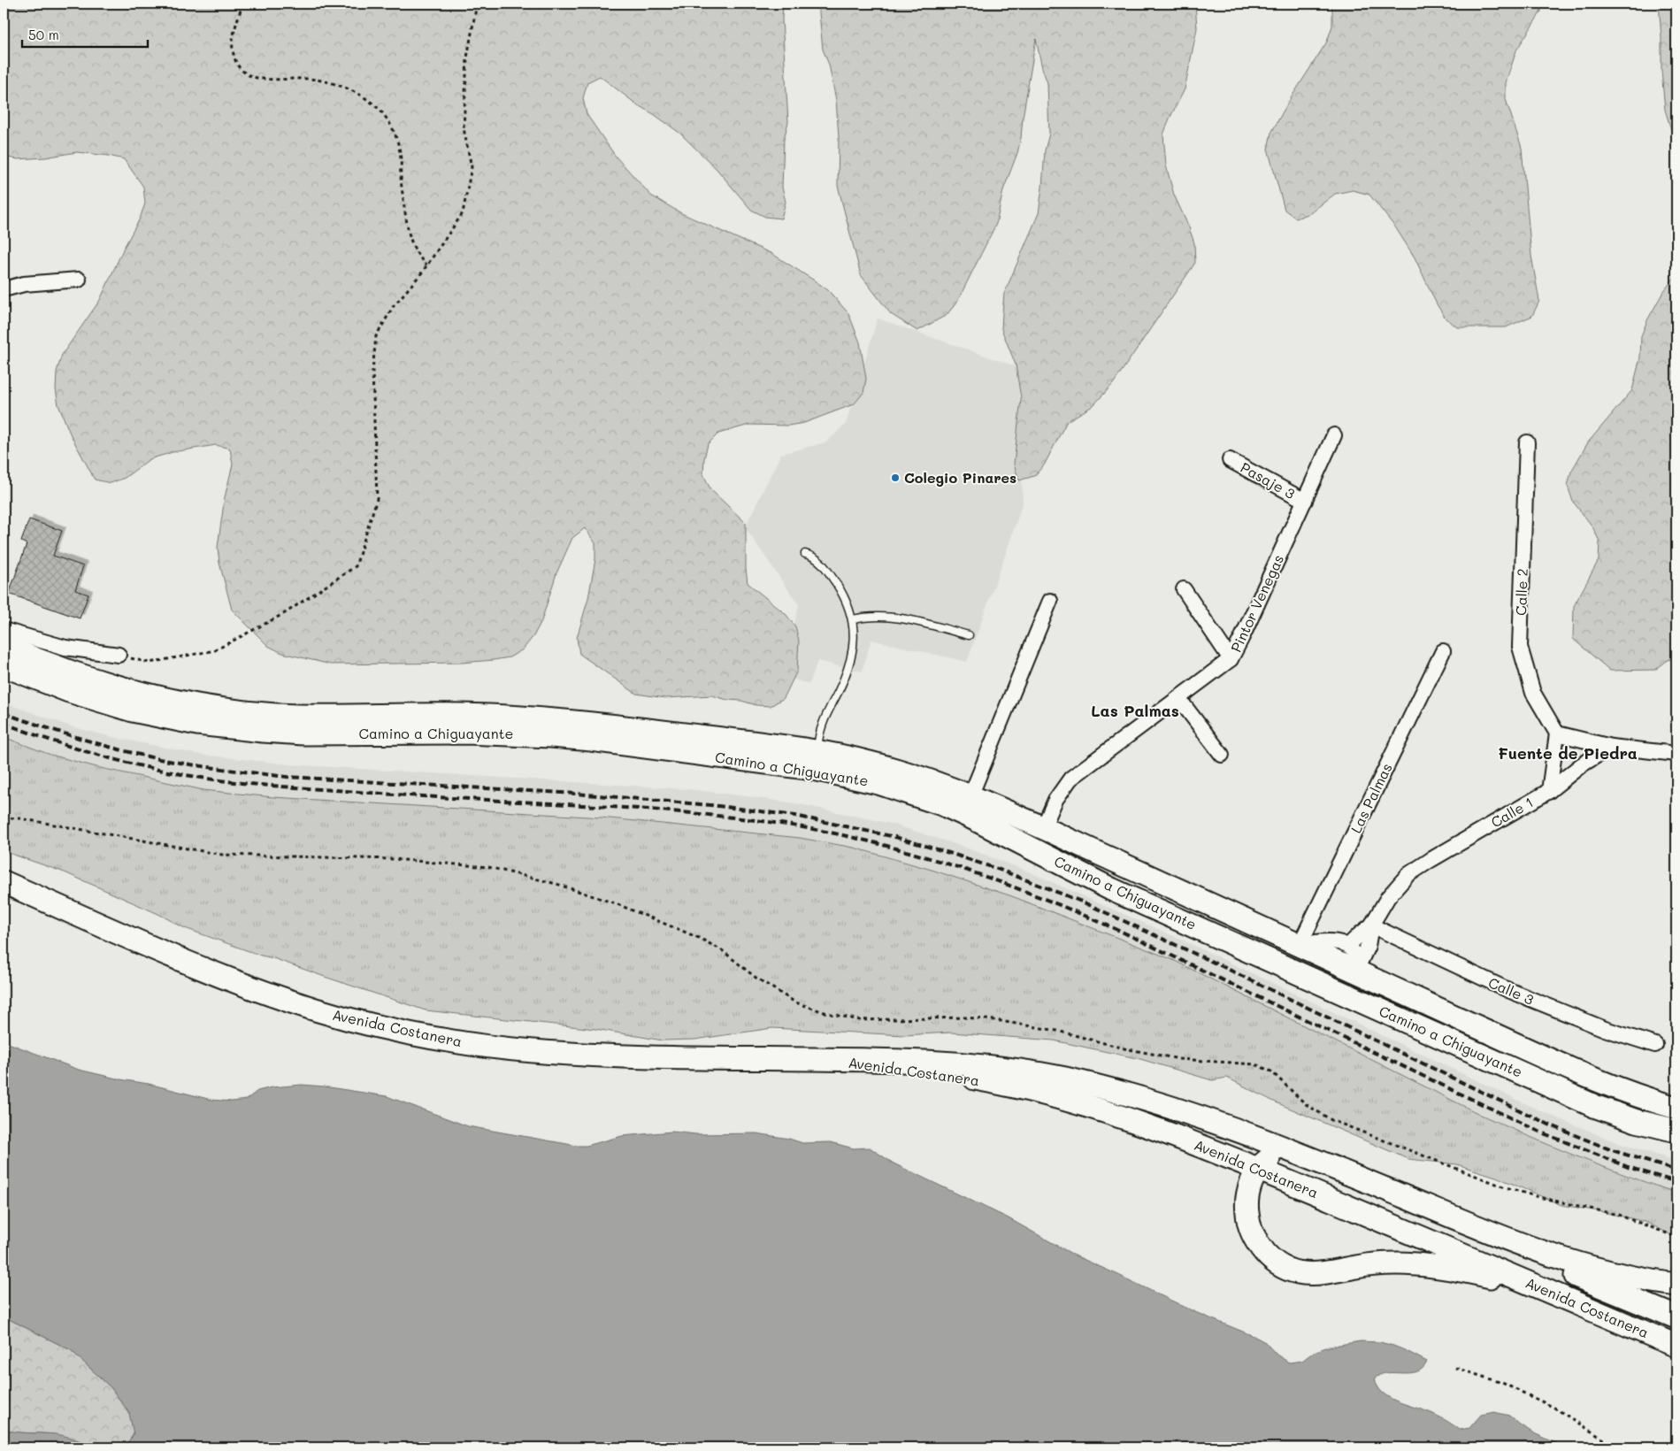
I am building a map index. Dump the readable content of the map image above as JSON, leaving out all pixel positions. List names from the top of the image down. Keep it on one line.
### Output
{"streets":{"main road":["Camino a Chiguayante","Avenida Costanera"],"street":["Pasaje 3","Calle 2","Pintor Venegas","Las Palmas","Calle 1","Calle 3"]},"crossings":[["Pasaje 3","Pintor Venegas"],["Pintor Venegas","Camino a Chiguayante"],["Camino a Chiguayante","Las Palmas"],["Camino a Chiguayante","Calle 1"],["Calle 1","Calle 3"]],"districts":["Las Palmas","Fuente de Piedra"],"places":["Colegio Pinares"],"scale_bar":"50 m"}
